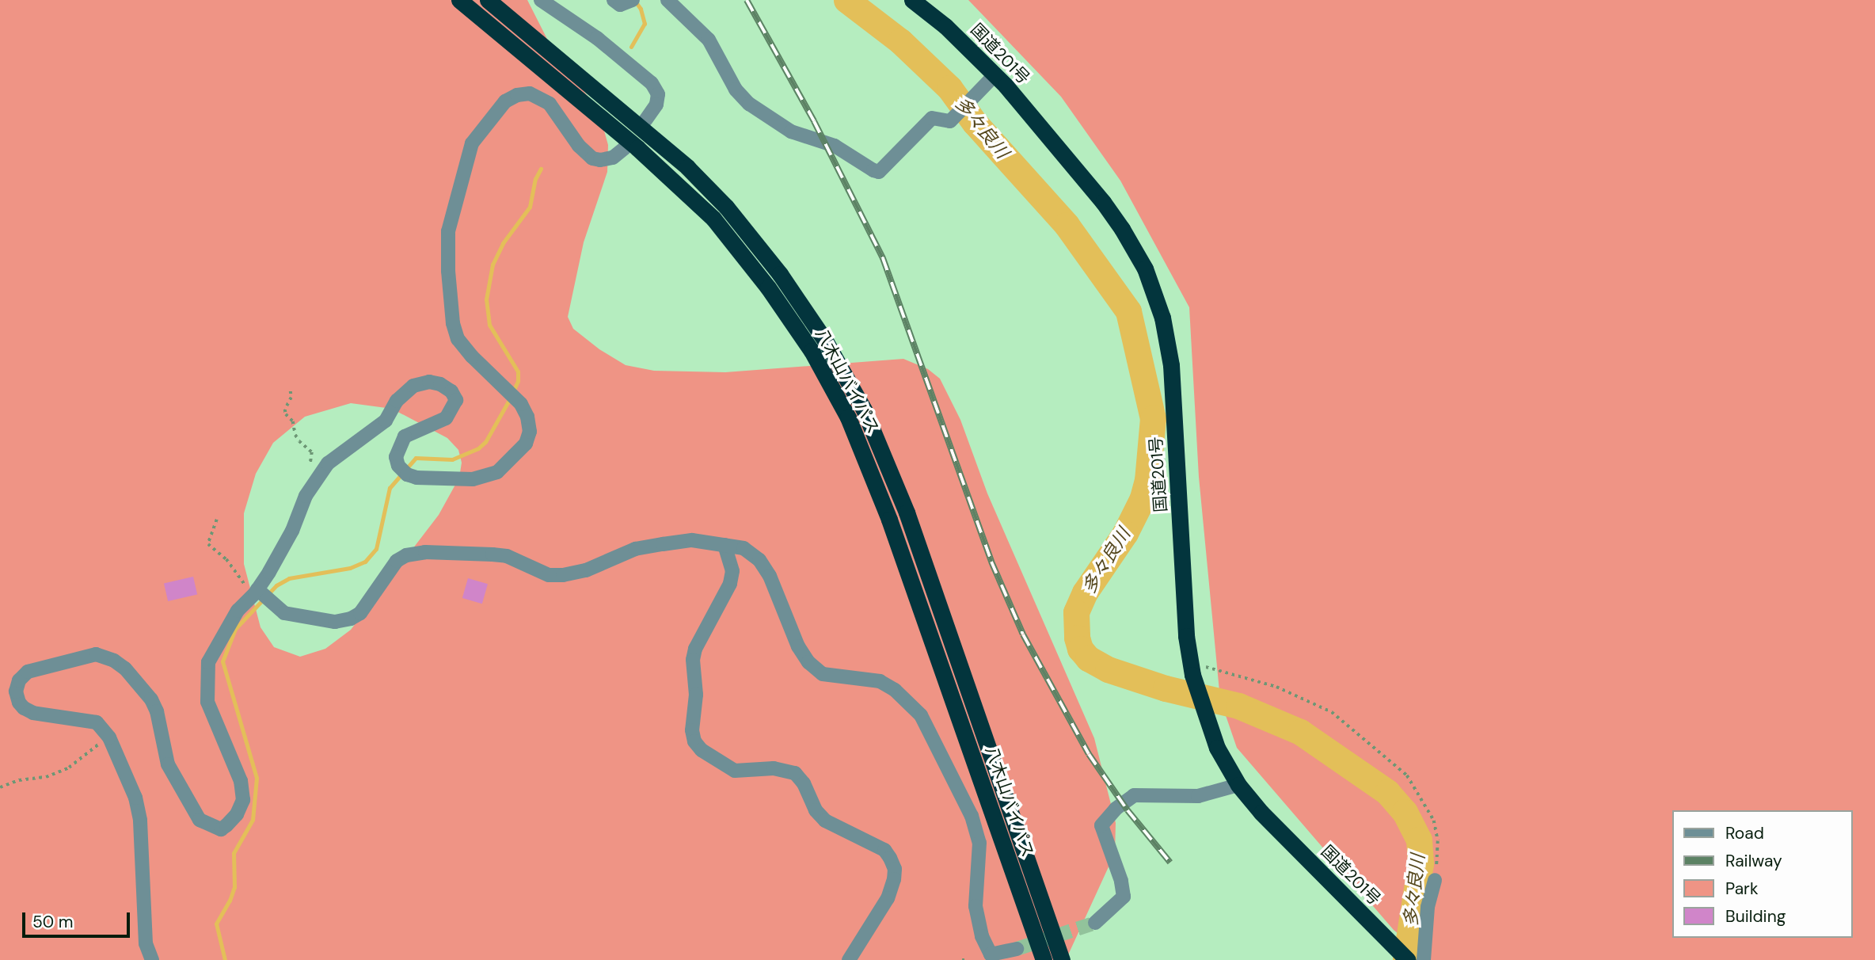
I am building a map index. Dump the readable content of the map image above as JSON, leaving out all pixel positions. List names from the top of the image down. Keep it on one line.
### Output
{"streets":{"highway":["国道201号","八木山バイパス"]},"water":["多々良川"],"legend":["Road","Railway","Park","Building"],"scale_bar":"50 m"}
